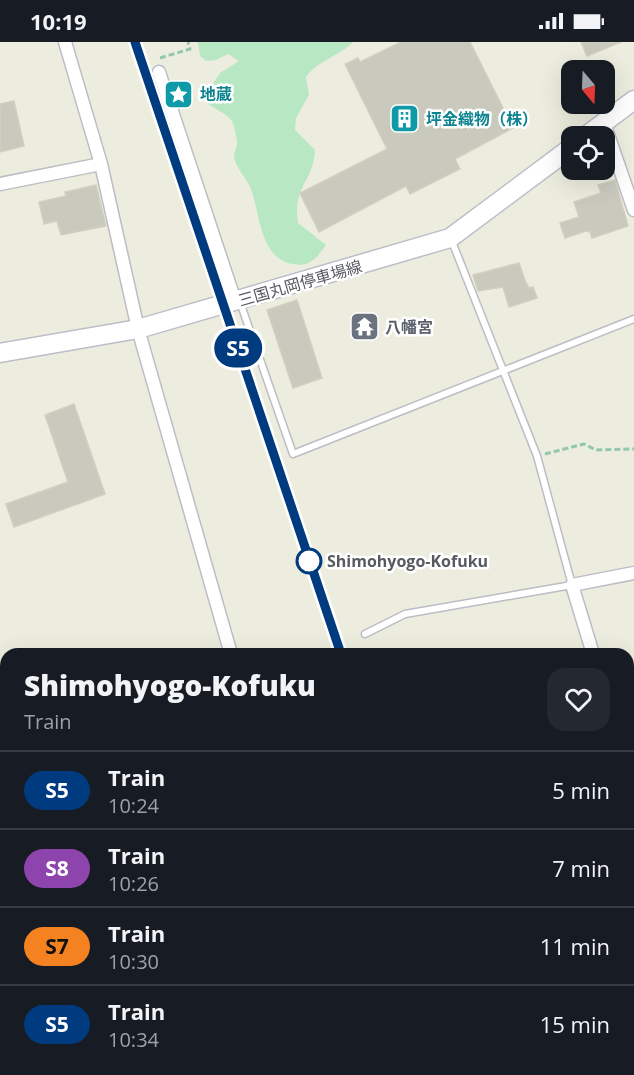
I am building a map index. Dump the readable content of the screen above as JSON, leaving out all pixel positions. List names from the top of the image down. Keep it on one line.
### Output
{"streets":{"main road":["三国丸岡停車場線"]},"places":{"place":["地蔵"],"building":["坪金織物（株）"],"temple":["八幡宮"],"other":["Shimohyogo-Kofuku"]},"north":"bottom","page":{"status":"10:19","on_map":"S5","heading":["Shimohyogo-Kofuku","Train"],"list":[{"mark":"S5","name":"Train","note":"10:24","value":"5 min"},{"mark":"S8","name":"Train","note":"10:26","value":"7 min"},{"mark":"S7","name":"Train","note":"10:30","value":"11 min"},{"mark":"S5","name":"Train","note":"10:34","value":"15 min"}]}}
